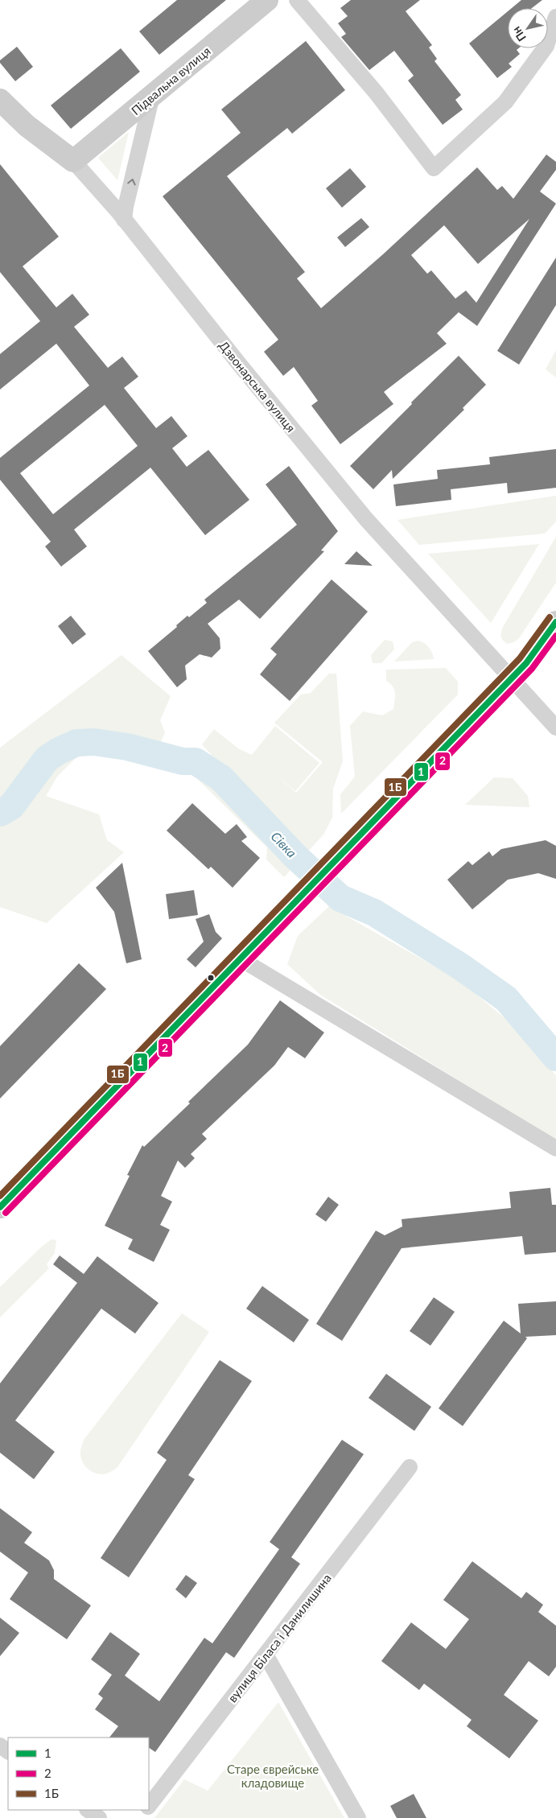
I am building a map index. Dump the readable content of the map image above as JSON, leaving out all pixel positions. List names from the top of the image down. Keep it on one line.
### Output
{"streets":{"main road":["Підвальна вулиця","Дзвонарська вулиця"],"street":["вулиця Біласа і Данилишина"]},"crossings":[["Підвальна вулиця","Дзвонарська вулиця"]],"water":["Сівка"],"parks":["Старе єврейське кладовище"],"lines":["transit line 1Б","transit line 1","transit line 2"],"legend":["1","2","1Б"],"north":"bottom left"}
